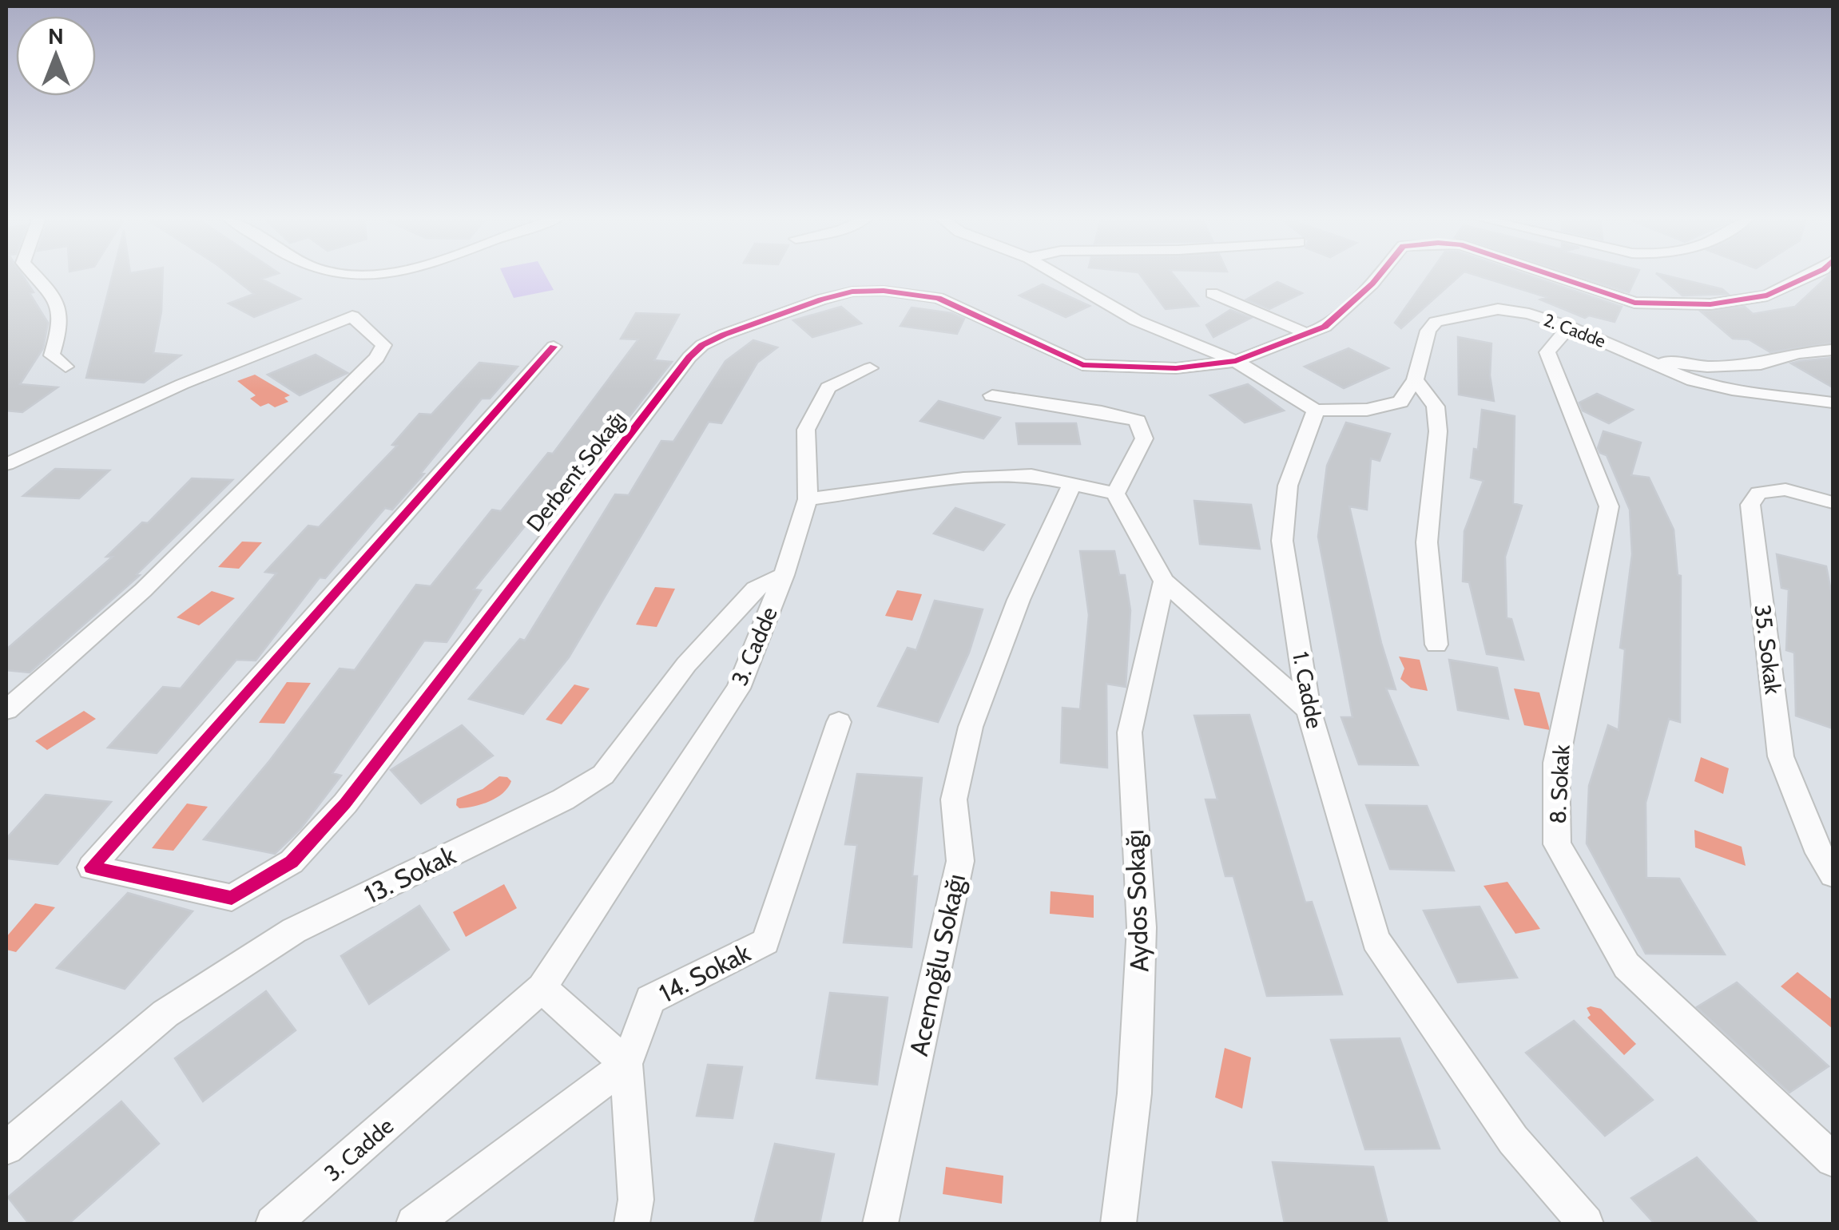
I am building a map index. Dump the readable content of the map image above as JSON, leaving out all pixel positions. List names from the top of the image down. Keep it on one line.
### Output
{"streets":{"street":["2. Cadde","Derbent Sokağı","3. Cadde","35. Sokak","1. Cadde","8. Sokak","13. Sokak","Aydos Sokağı","Acemoğlu Sokağı","14. Sokak"]},"crossings":[["2. Cadde","8. Sokak"],["3. Cadde","13. Sokak"]],"north":"top"}
